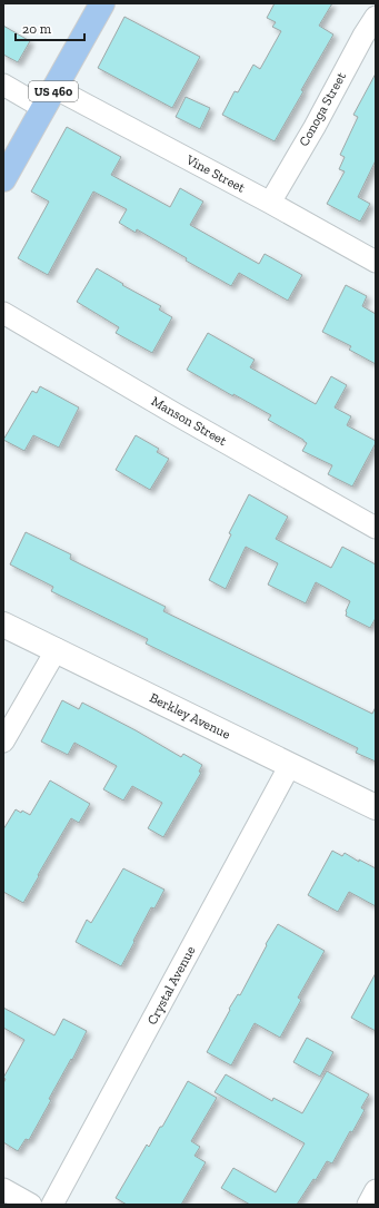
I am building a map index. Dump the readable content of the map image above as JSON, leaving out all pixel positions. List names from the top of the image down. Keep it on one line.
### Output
{"streets":{"main road":["US 460"],"street":["Conoga Street","Vine Street","Manson Street","Berkley Avenue","Crystal Avenue"]},"crossings":[["US 460","Vine Street"],["Conoga Street","Vine Street"],["Berkley Avenue","Crystal Avenue"]],"scale_bar":"20 m"}
